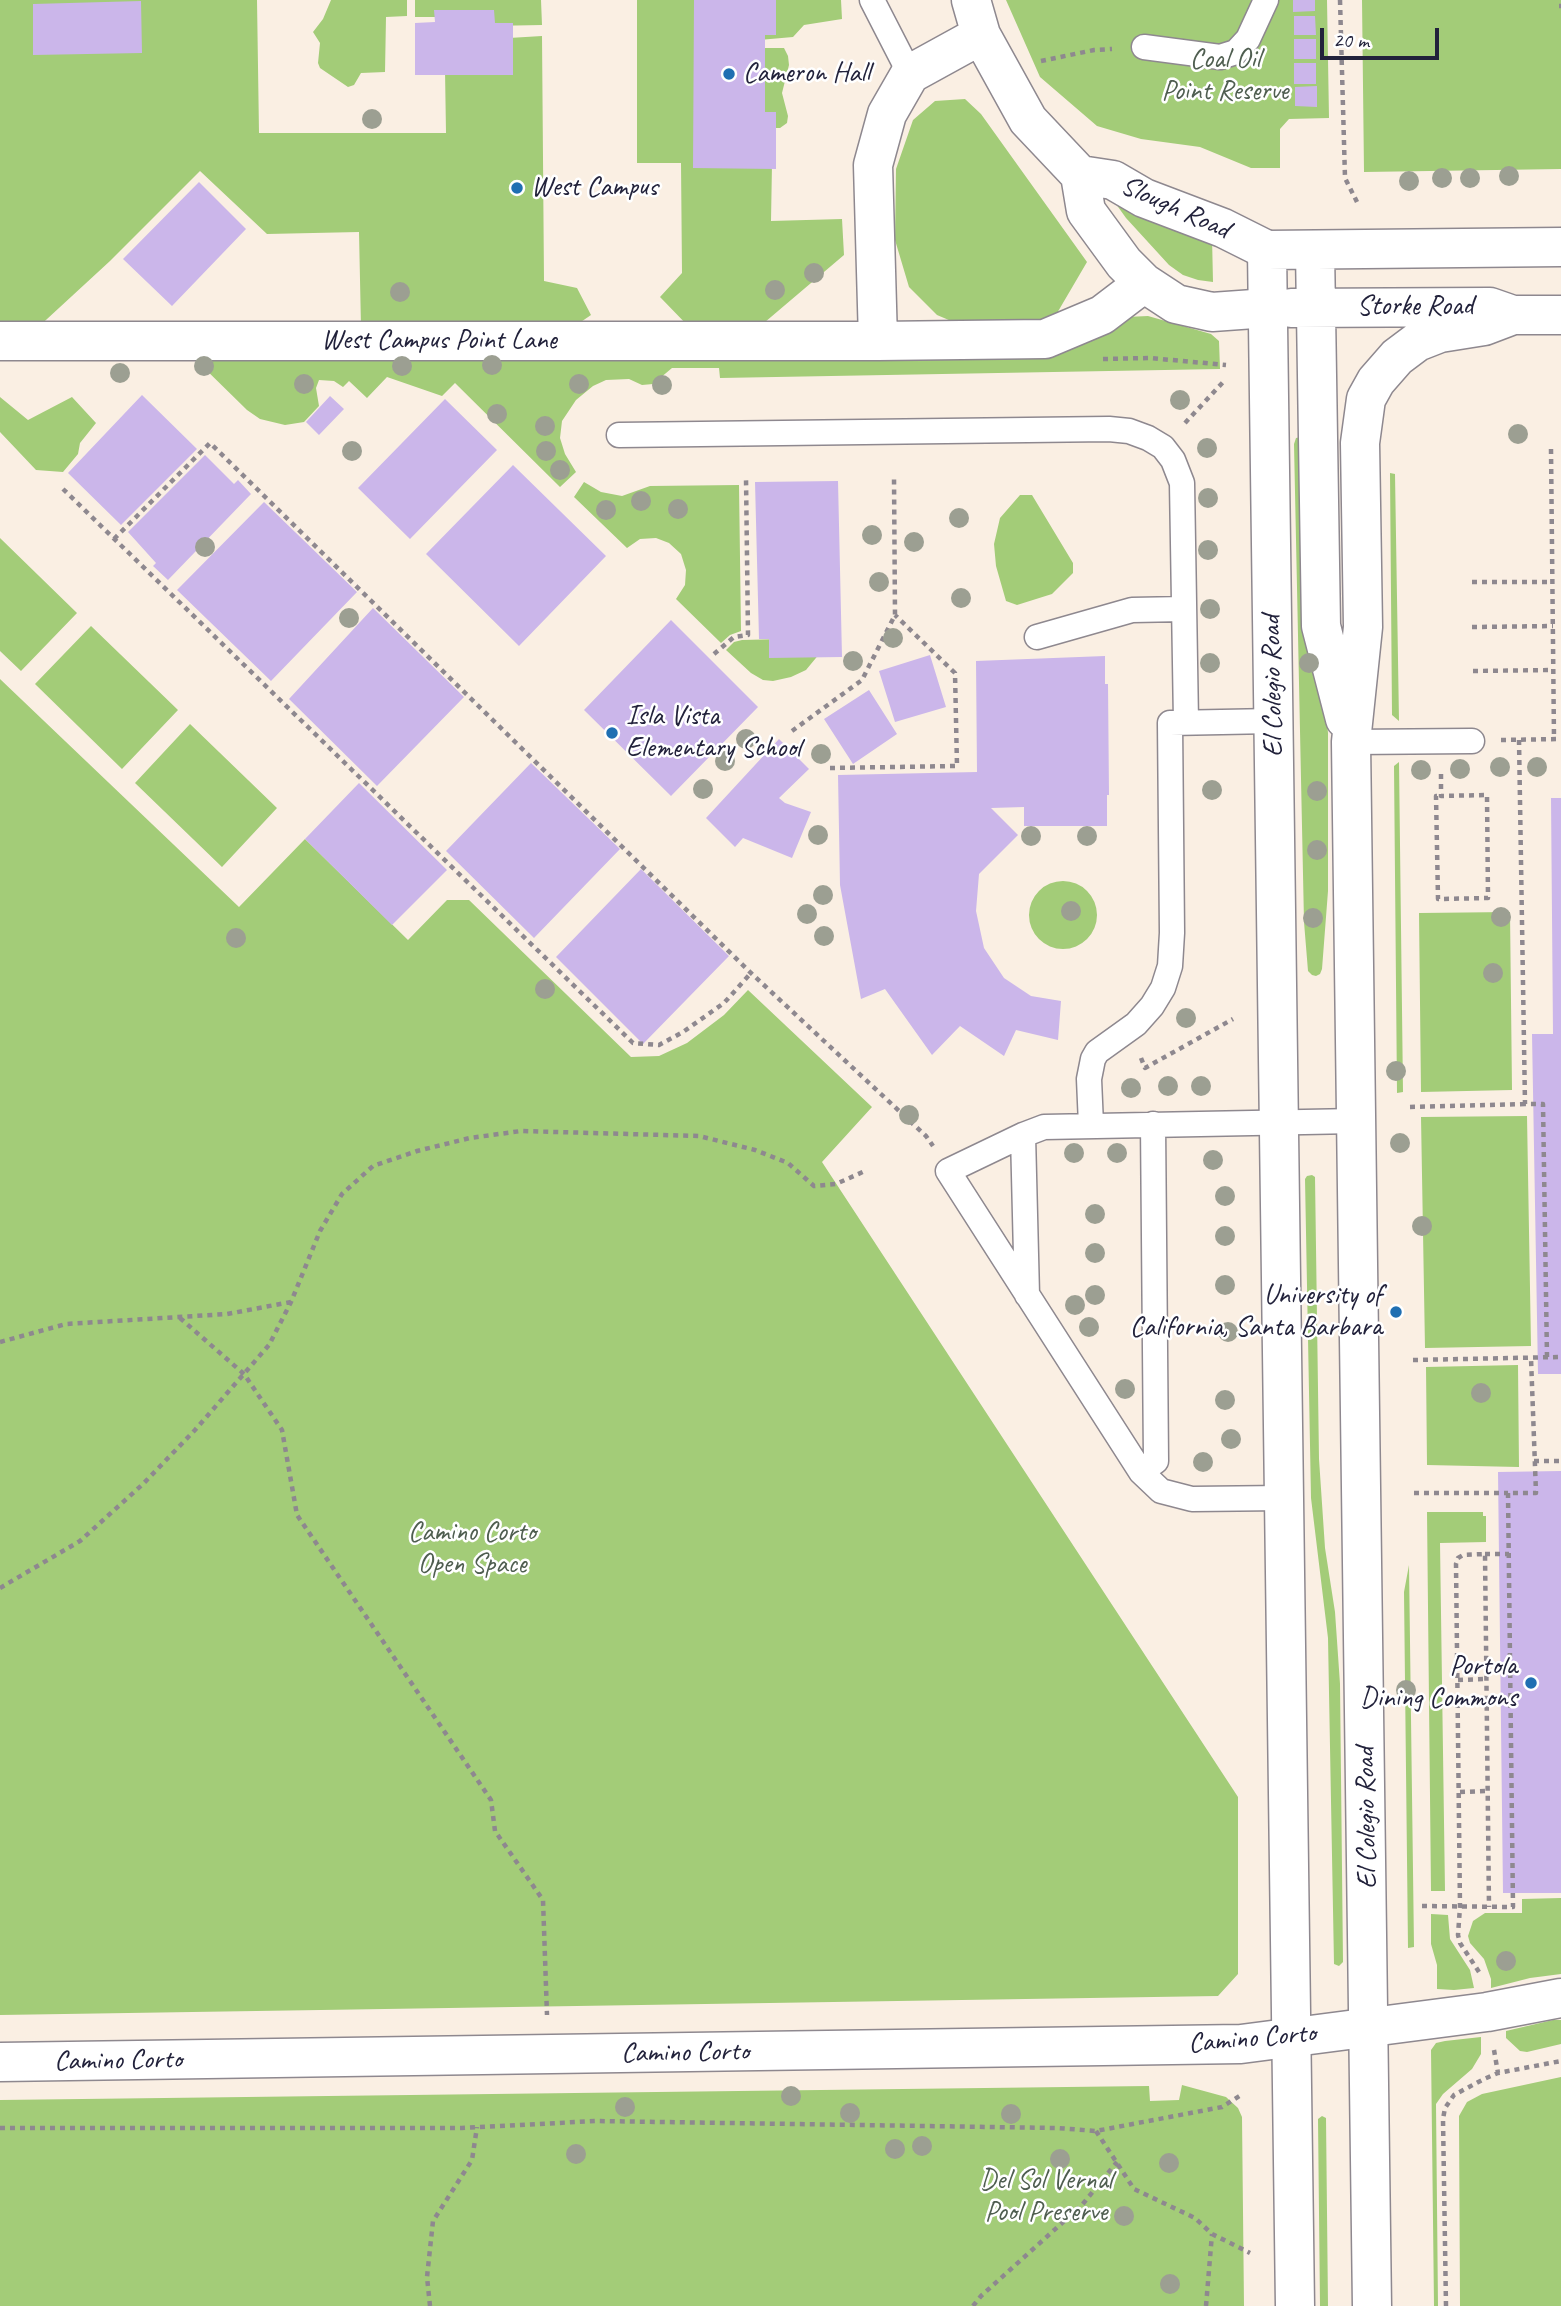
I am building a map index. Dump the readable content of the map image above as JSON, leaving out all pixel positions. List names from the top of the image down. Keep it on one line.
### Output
{"streets":{"main road":["Slough Road","Storke Road","West Campus Point Lane","El Colegio Road","Camino Corto"]},"crossings":[["Slough Road","Storke Road"],["Slough Road","West Campus Point Lane"],["Slough Road","El Colegio Road"],["Storke Road","El Colegio Road"],["El Colegio Road","Camino Corto"]],"parks":["Coal Oil Point Reserve","Camino Corto Open Space","Del Sol Vernal Pool Preserve"],"places":["Cameron Hall","West Campus","Isla Vista Elementary School","University of California, Santa Barbara","Portola Dining Commons"],"scale_bar":"20 m"}
